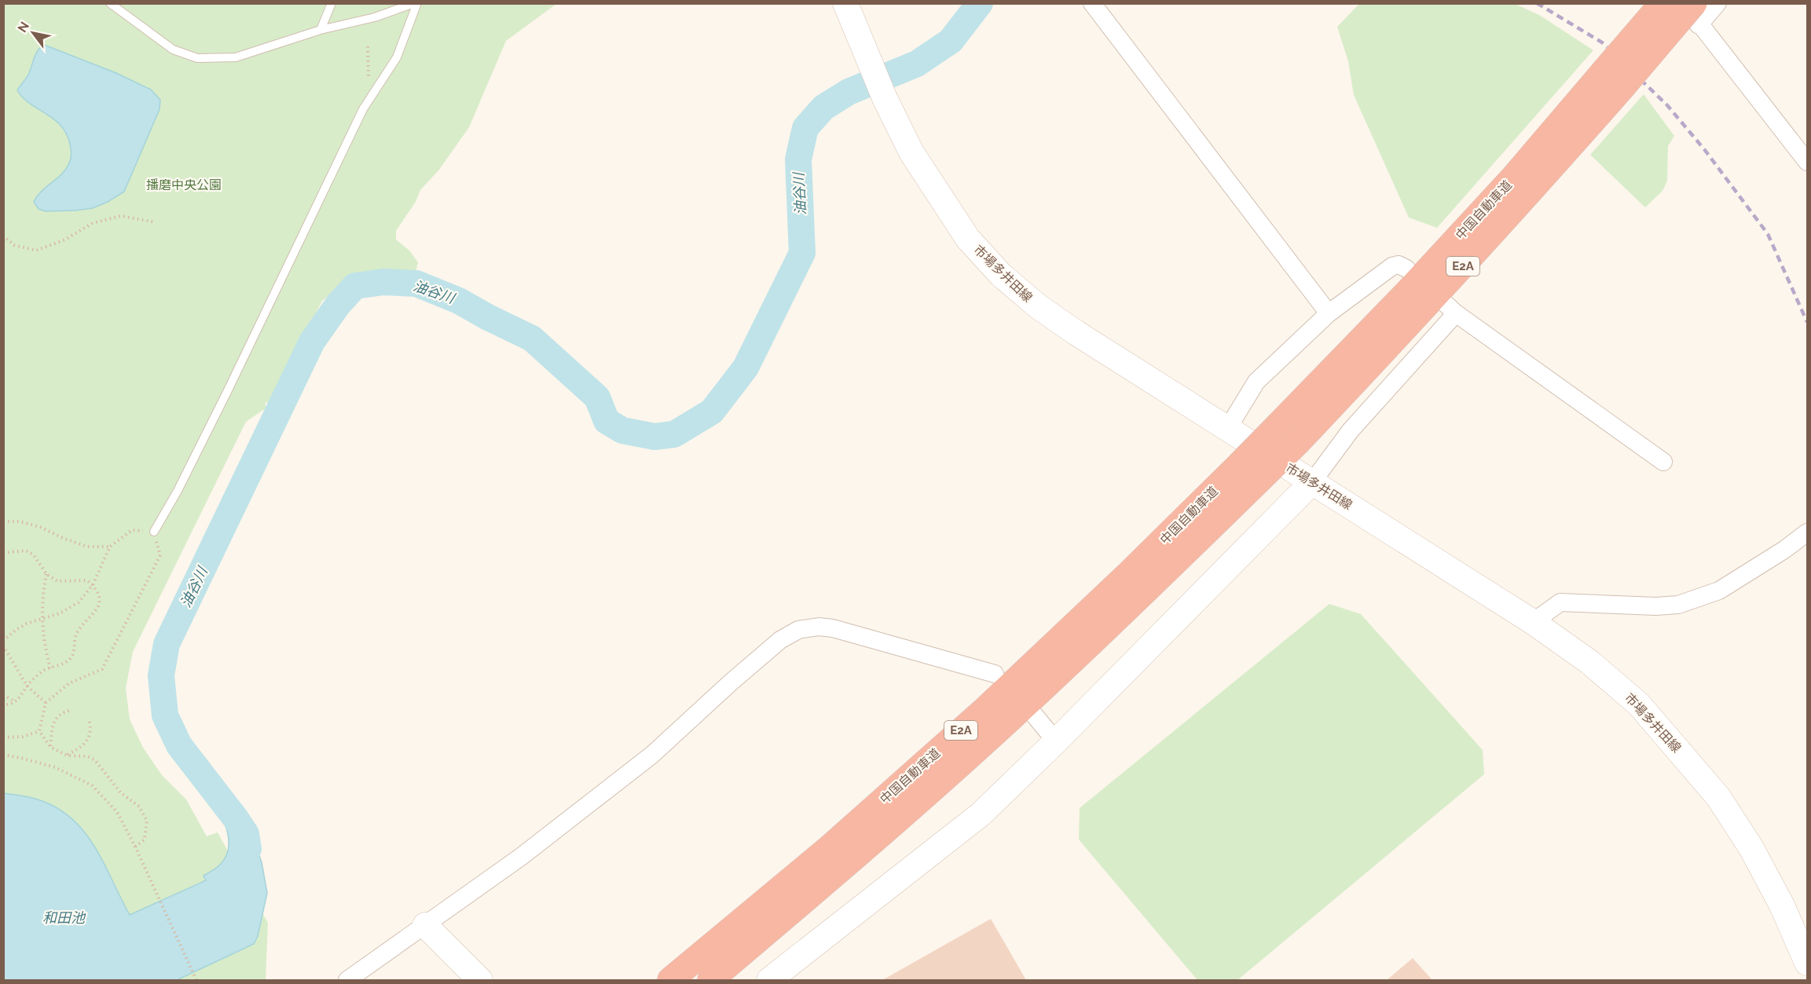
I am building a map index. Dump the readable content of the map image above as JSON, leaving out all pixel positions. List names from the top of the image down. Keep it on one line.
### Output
{"streets":{"highway":["中国自動車道","E2A"],"main road":["市場多井田線"]},"water":["油谷川","和田池"],"parks":["播磨中央公園"],"north":"top left"}
